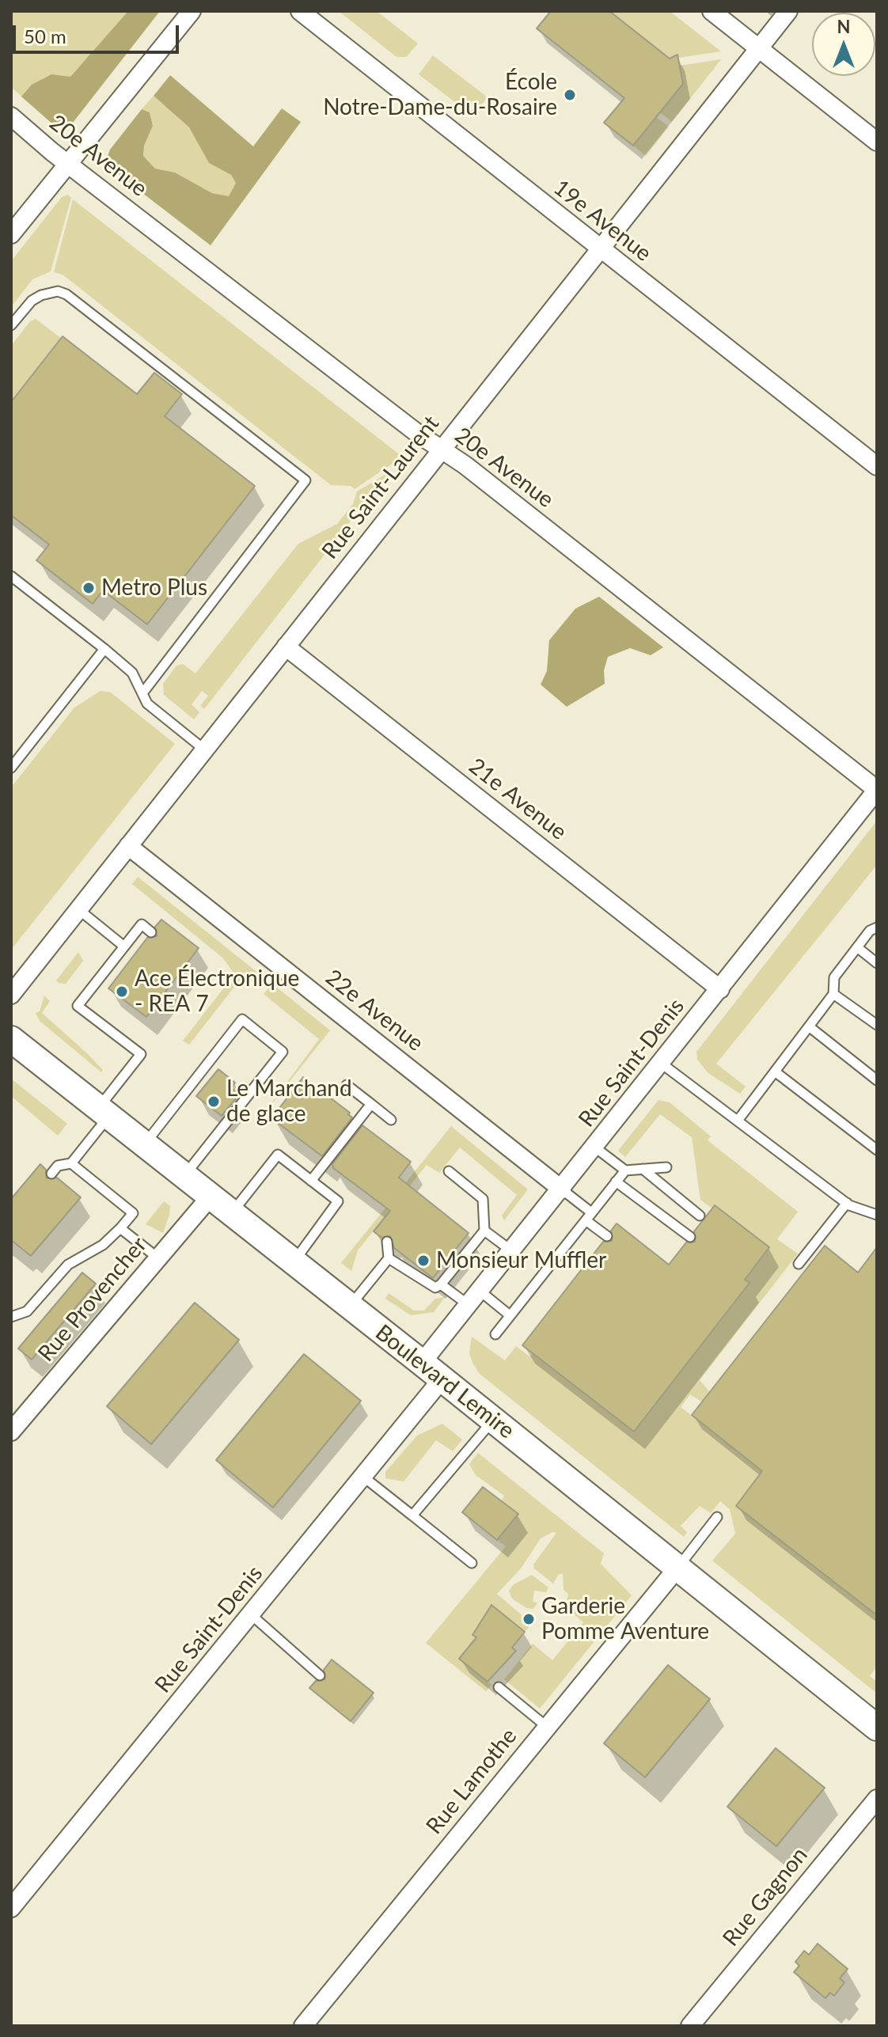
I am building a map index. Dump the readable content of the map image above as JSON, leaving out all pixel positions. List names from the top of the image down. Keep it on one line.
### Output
{"streets":{"main road":["Boulevard Lemire"],"street":["20e Avenue","19e Avenue","Rue Saint-Laurent","21e Avenue","22e Avenue","Rue Saint-Denis","Rue Provencher","Rue Lamothe","Rue Gagnon"]},"crossings":[["20e Avenue","Rue Saint-Laurent"],["20e Avenue","Rue Saint-Denis"],["19e Avenue","Rue Saint-Laurent"],["Rue Saint-Laurent","21e Avenue"],["Rue Saint-Laurent","22e Avenue"],["21e Avenue","Rue Saint-Denis"],["22e Avenue","Rue Saint-Denis"],["Rue Saint-Denis","Boulevard Lemire"],["Rue Provencher","Boulevard Lemire"],["Boulevard Lemire","Rue Lamothe"]],"places":["École Notre-Dame-du-Rosaire","Metro Plus","Ace Électronique - REA 7","Le Marchand de glace","Monsieur Muffler","Garderie Pomme Aventure"],"scale_bar":"50 m","north":"top"}
